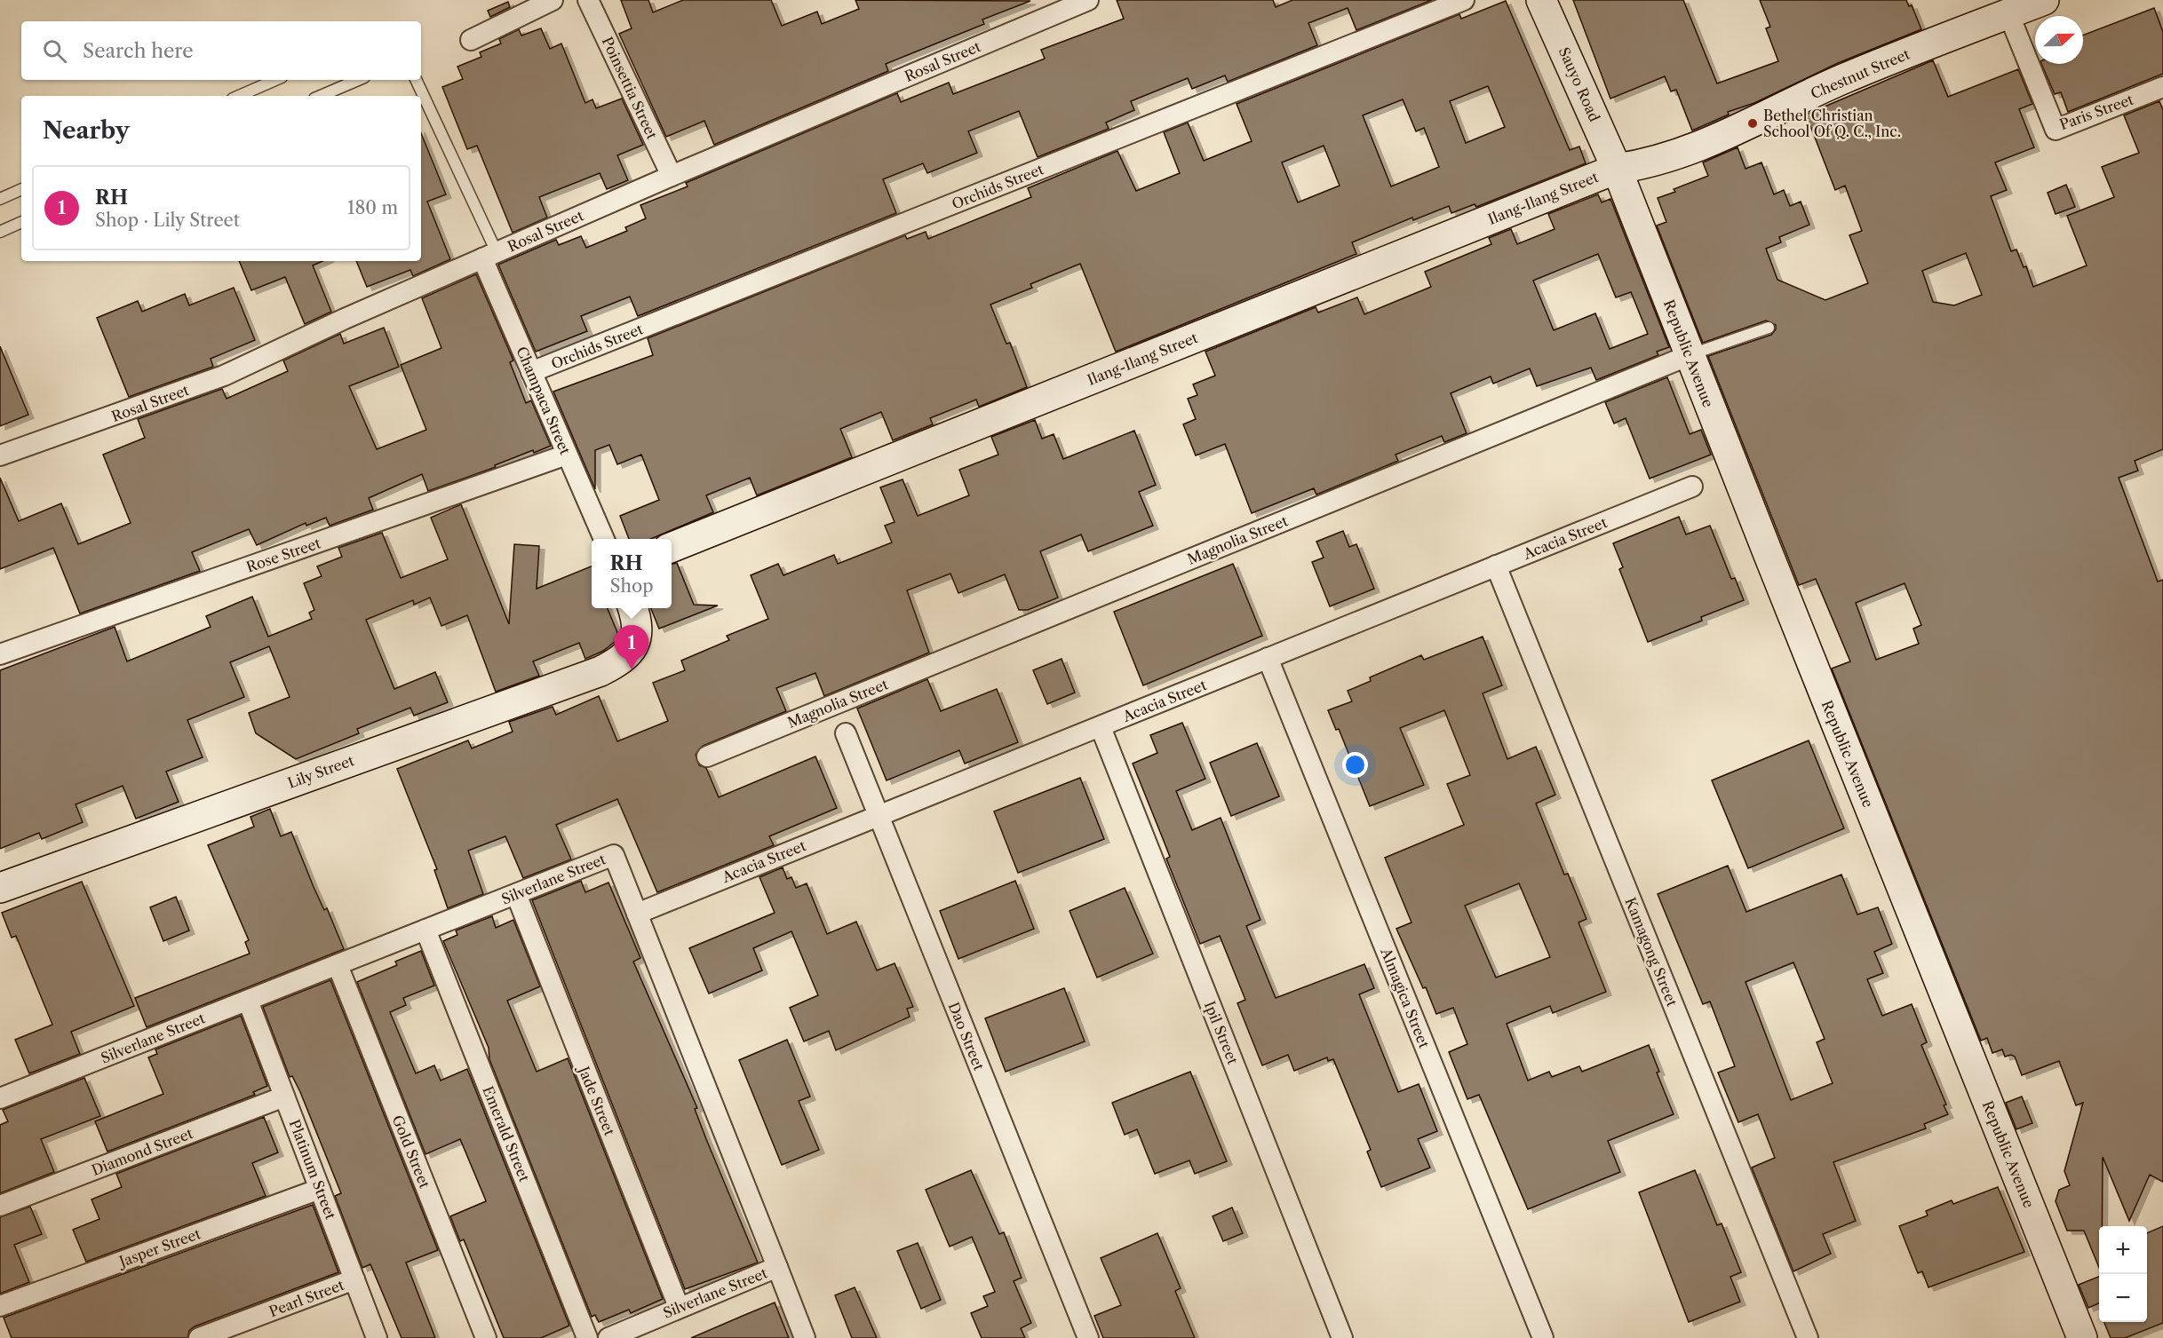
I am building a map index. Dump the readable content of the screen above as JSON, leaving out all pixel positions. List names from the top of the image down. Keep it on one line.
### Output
{"streets":{"street":["Rosal Street","Chestnut Street","Sauyo Road","Poinsettia Street","Paris Street","Orchids Street","Ilang-Ilang Street","Republic Avenue","Champaca Street","Acacia Street","Magnolia Street","Rose Street","Lily Street","Silverlane Street","Kamagong Street","Almagica Street","Ipil Street","Dao Street","Jade Street","Emerald Street","Diamond Street","Gold Street","Platinum Street","Jasper Street","Pearl Street"]},"crossings":[["Rosal Street","Poinsettia Street"],["Rosal Street","Champaca Street"],["Chestnut Street","Sauyo Road"],["Chestnut Street","Paris Street"],["Chestnut Street","Ilang-Ilang Street"],["Chestnut Street","Republic Avenue"],["Sauyo Road","Ilang-Ilang Street"],["Sauyo Road","Republic Avenue"],["Orchids Street","Champaca Street"],["Ilang-Ilang Street","Republic Avenue"],["Republic Avenue","Magnolia Street"],["Champaca Street","Rose Street"],["Acacia Street","Silverlane Street"],["Acacia Street","Kamagong Street"],["Acacia Street","Almagica Street"],["Acacia Street","Ipil Street"],["Acacia Street","Dao Street"],["Silverlane Street","Jade Street"],["Silverlane Street","Emerald Street"],["Silverlane Street","Gold Street"],["Silverlane Street","Platinum Street"],["Diamond Street","Platinum Street"],["Platinum Street","Jasper Street"],["Platinum Street","Pearl Street"]],"places":["Bethel Christian School Of Q. C., Inc."],"north":"right","page":{"search":"Search here","heading":"Nearby","list":[{"mark":"1","name":"RH","note":"Shop · Lily Street","value":"180 m"}],"popup":["RH","Shop"],"pins":"1","map_buttons":["+","−"]}}
